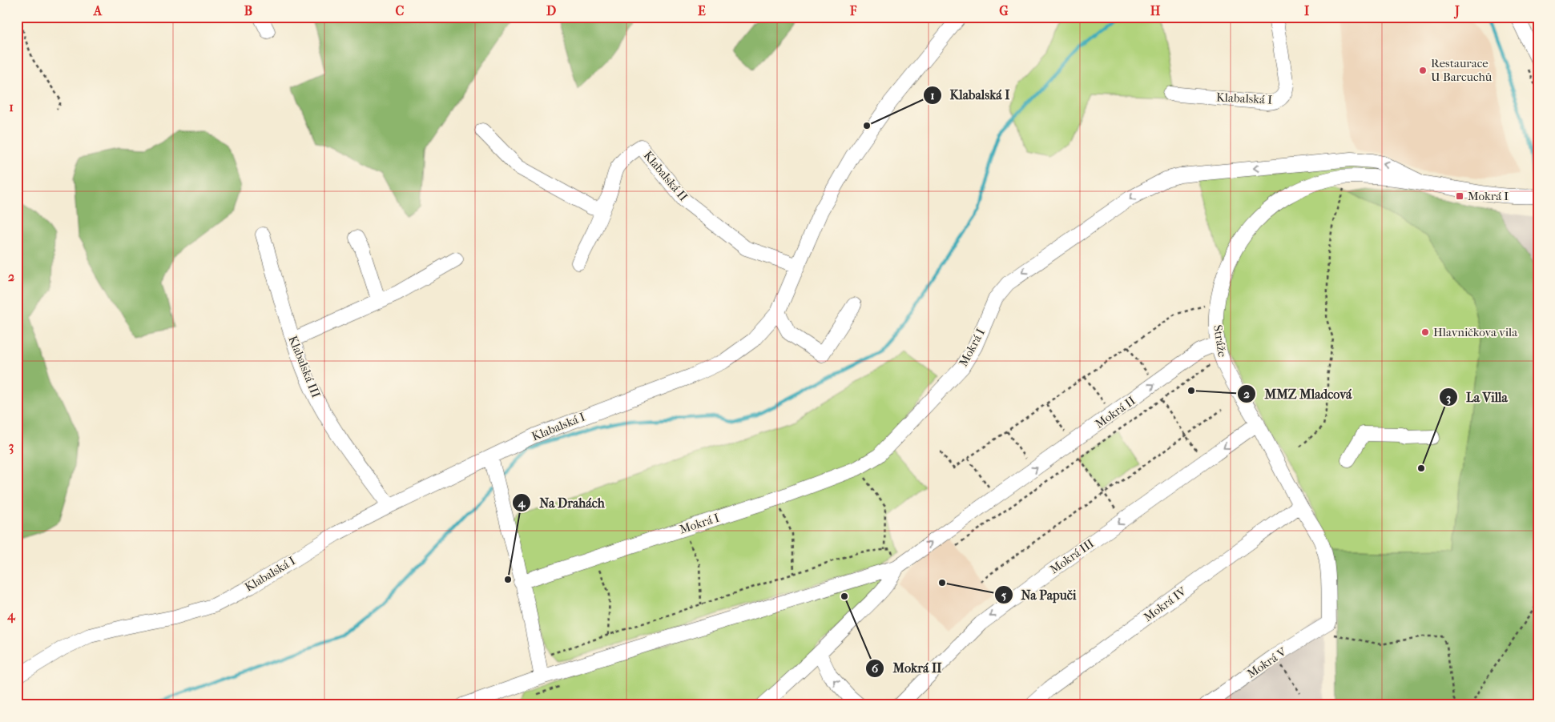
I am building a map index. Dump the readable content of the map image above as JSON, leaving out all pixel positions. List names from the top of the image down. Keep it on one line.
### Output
{"streets":{"street":["Klabalská I","Klabalská II","Stráže","Mokrá I","Klabalská III","Mokrá II","Mokrá III","Mokrá IV","Mokrá V"]},"crossings":[["Klabalská I","Klabalská II"],["Klabalská I","Klabalská III"],["Stráže","Mokrá I"],["Stráže","Mokrá II"],["Stráže","Mokrá III"],["Stráže","Mokrá IV"],["Stráže","Mokrá V"]],"one_way":["Mokrá I","Mokrá II","Mokrá III"],"places":{"other":["Restaurace U Barcuchů","Klabalská I","Hlavničkova vila","MMZ Mladcová","La Villa","Na Drahách","Na Papuči","Mokrá II"],"transit":["Mokrá I"]},"grid":{"columns":["A","B","C","D","E","F","G","H","I","J"],"rows":["1","2","3","4"]}}
